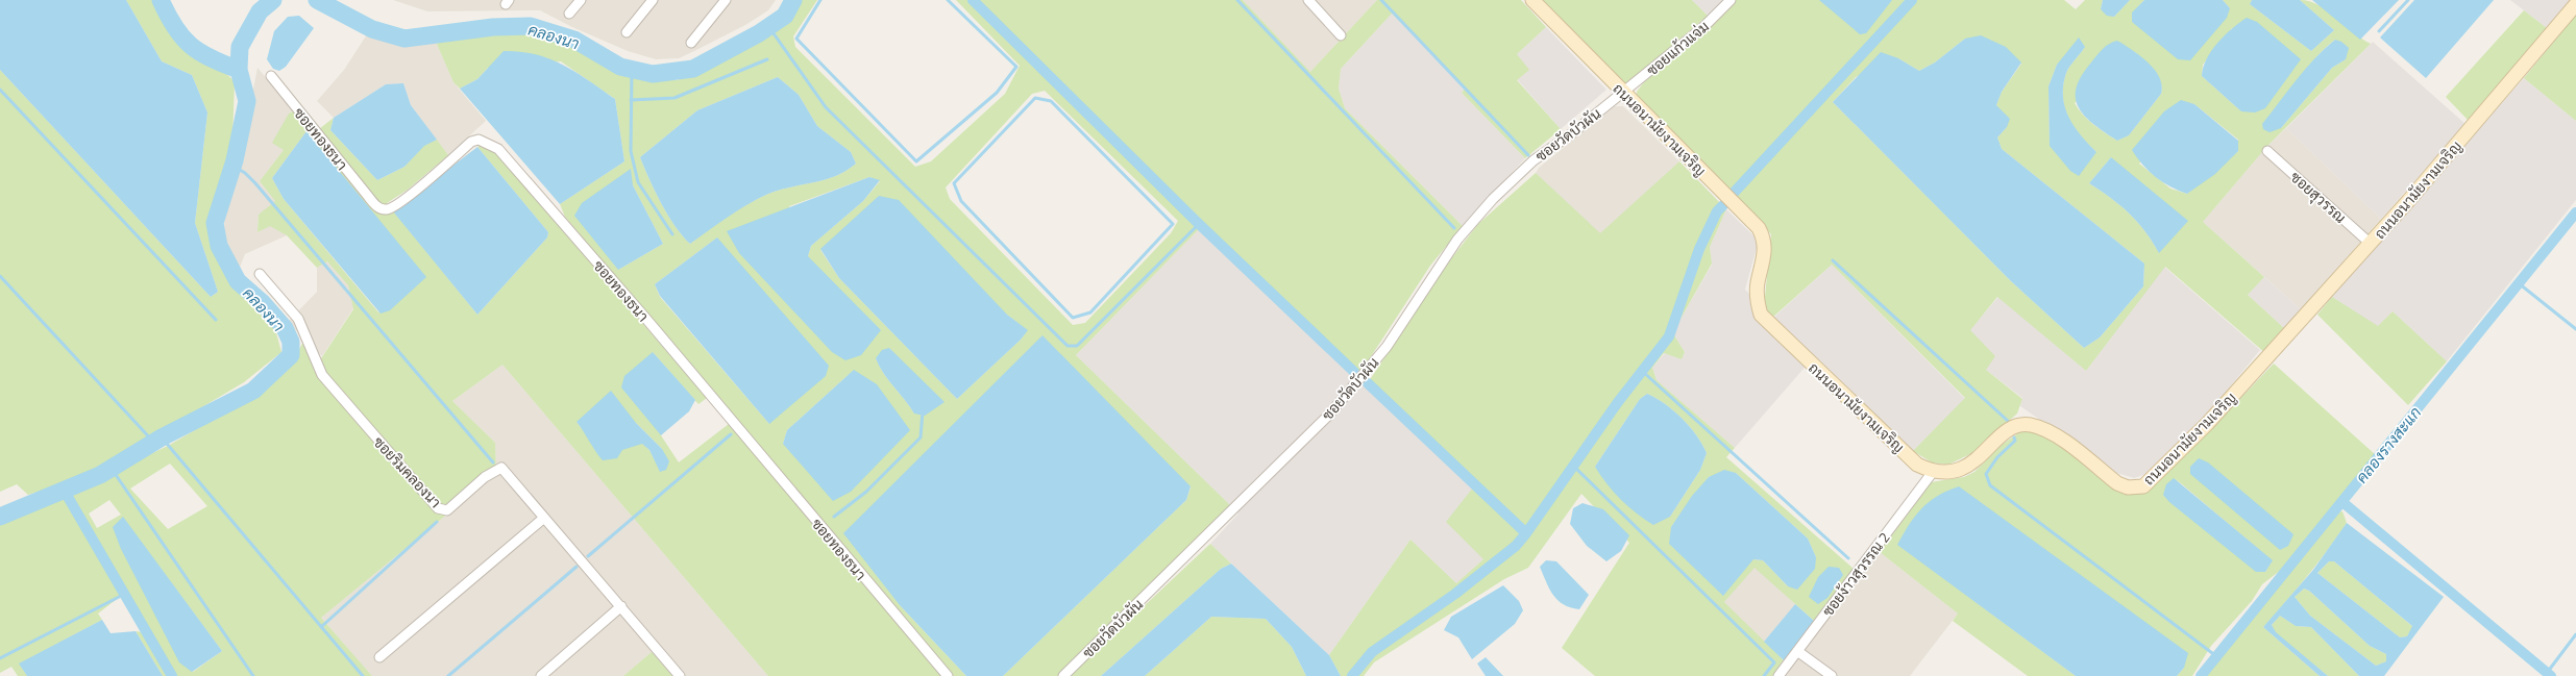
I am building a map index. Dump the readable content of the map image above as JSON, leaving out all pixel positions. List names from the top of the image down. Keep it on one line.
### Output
{"streets":{"street":["ซอยแก้วแจ่ม","ถนนอนามัยงามเจริญ","ซอยวัดบัวผัน","ซอยทองธนา","ซอยสุวรรณ","ซอยริมคลองนา","ซอยง้าวสุวรรณ 2"]},"crossings":[["ซอยแก้วแจ่ม","ถนนอนามัยงามเจริญ"],["ซอยแก้วแจ่ม","ซอยวัดบัวผัน"],["ถนนอนามัยงามเจริญ","ซอยวัดบัวผัน"],["ถนนอนามัยงามเจริญ","ซอยสุวรรณ"],["ถนนอนามัยงามเจริญ","ซอยง้าวสุวรรณ 2"]],"water":["คลองนา","คลองรางสะแก"]}
